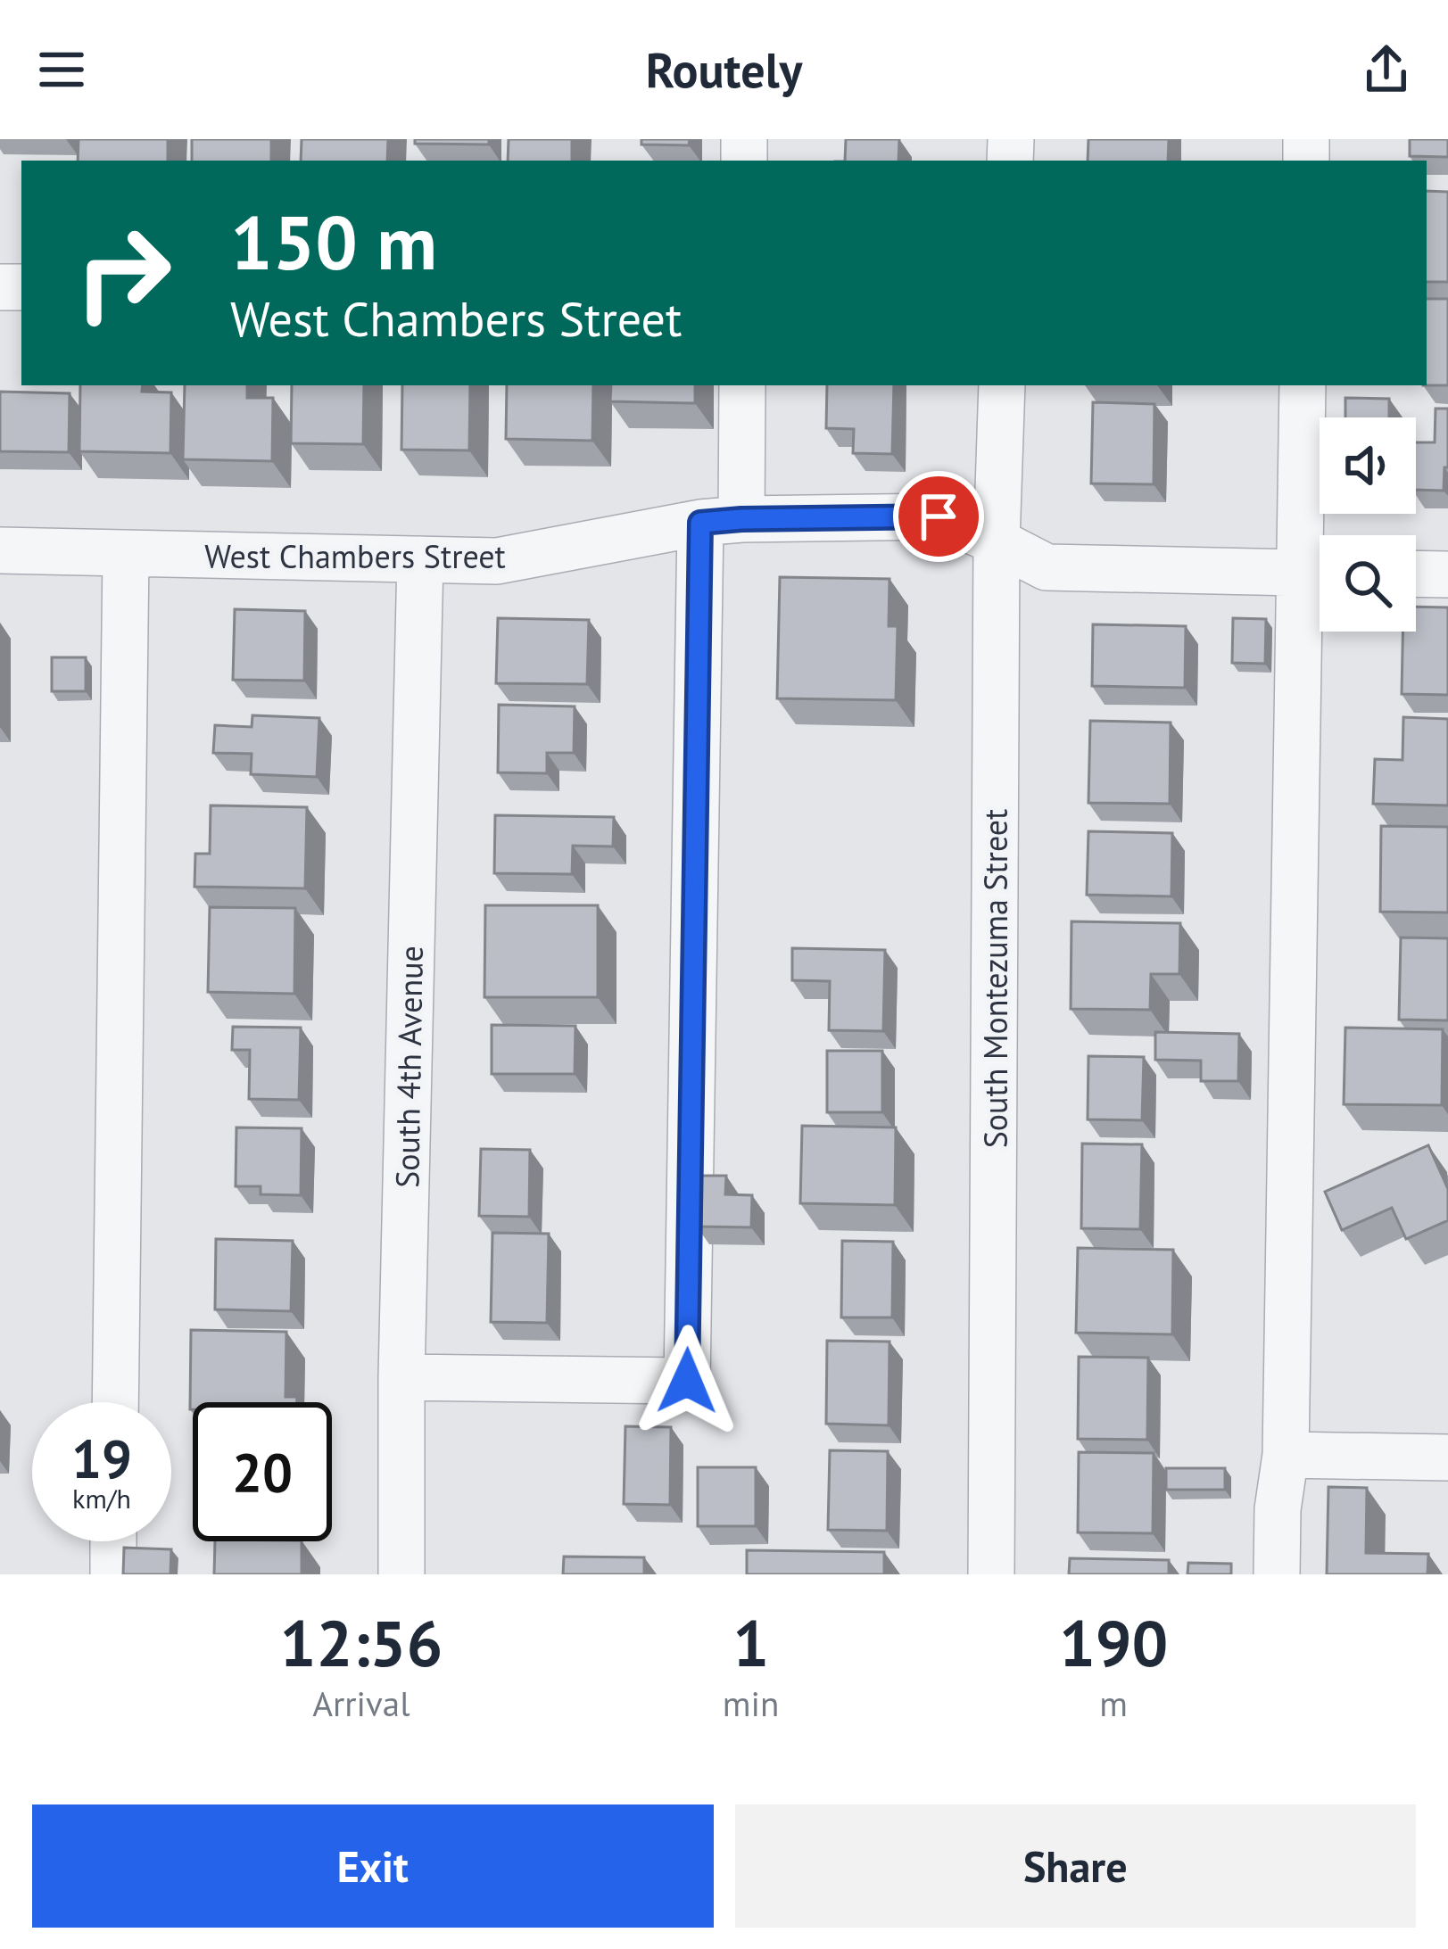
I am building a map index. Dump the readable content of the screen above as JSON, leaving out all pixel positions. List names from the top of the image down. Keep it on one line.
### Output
{"streets":{"street":["West Chambers Street","South Montezuma Street","South 4th Avenue"]},"crossings":[["West Chambers Street","South Montezuma Street"],["West Chambers Street","South 4th Avenue"]],"page":{"header":"Routely","turn":["150 m","West Chambers Street"],"speed":"19 km/h","limit":"20","eta":["12:56","Arrival","1","min","190","m"],"buttons":["Exit","Share"]}}
